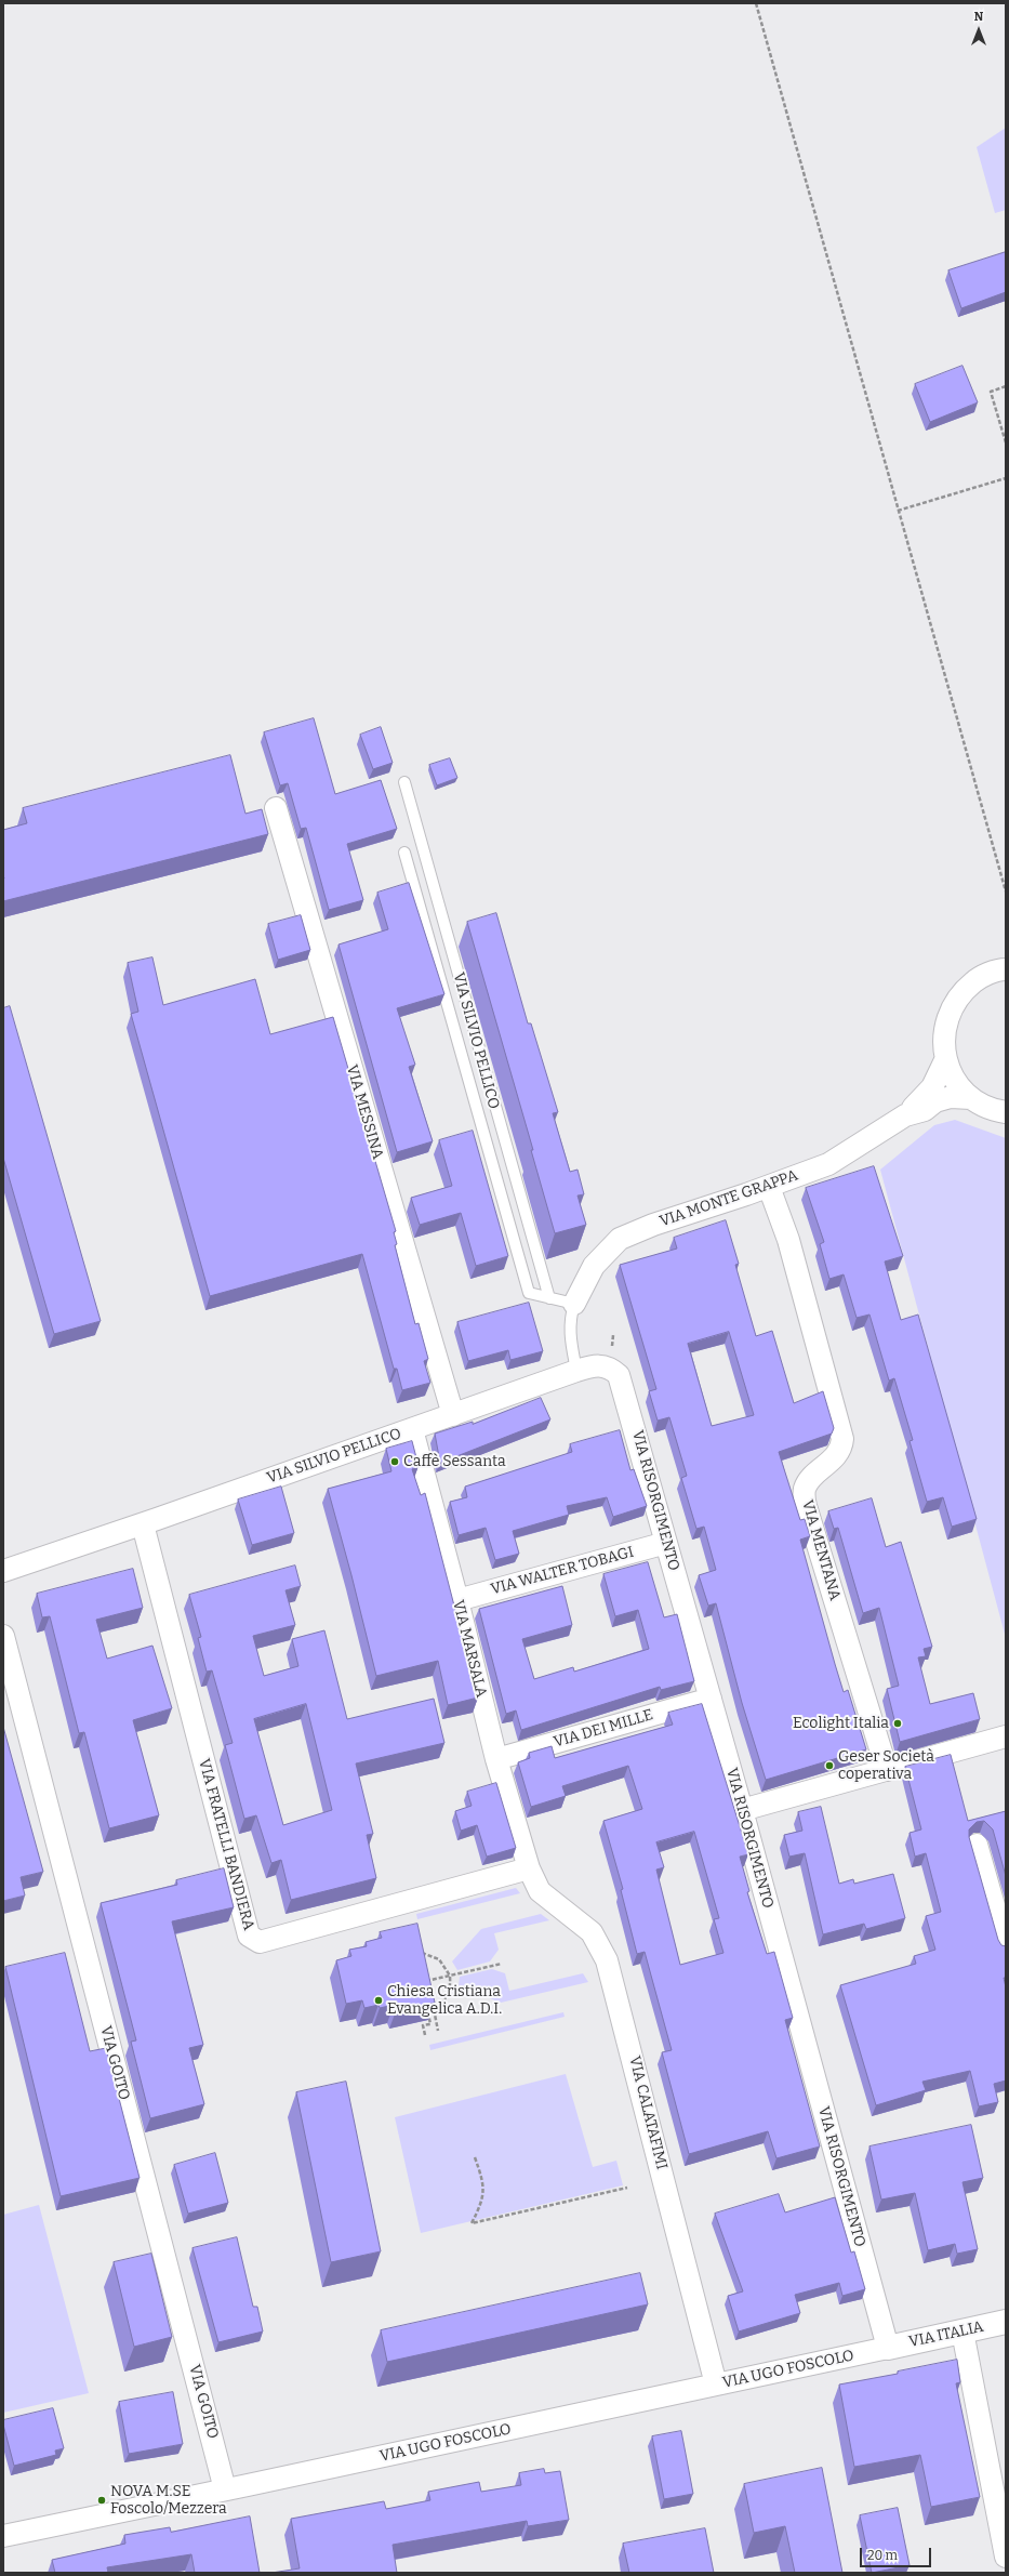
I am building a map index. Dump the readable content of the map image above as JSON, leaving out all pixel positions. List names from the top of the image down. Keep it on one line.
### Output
{"streets":{"street":["VIA SILVIO PELLICO","VIA MESSINA","VIA MONTE GRAPPA","VIA RISORGIMENTO","VIA MENTANA","VIA WALTER TOBAGI","VIA MARSALA","VIA DEI MILLE","VIA FRATELLI BANDIERA","VIA GOITO","VIA CALATAFIMI","VIA ITALIA","VIA UGO FOSCOLO"]},"crossings":[["VIA SILVIO PELLICO","VIA MESSINA"],["VIA SILVIO PELLICO","VIA MONTE GRAPPA"],["VIA SILVIO PELLICO","VIA RISORGIMENTO"],["VIA SILVIO PELLICO","VIA MARSALA"],["VIA SILVIO PELLICO","VIA FRATELLI BANDIERA"],["VIA MONTE GRAPPA","VIA MENTANA"],["VIA RISORGIMENTO","VIA WALTER TOBAGI"],["VIA RISORGIMENTO","VIA DEI MILLE"],["VIA RISORGIMENTO","VIA ITALIA"],["VIA RISORGIMENTO","VIA UGO FOSCOLO"],["VIA WALTER TOBAGI","VIA MARSALA"],["VIA MARSALA","VIA DEI MILLE"],["VIA MARSALA","VIA FRATELLI BANDIERA"],["VIA MARSALA","VIA CALATAFIMI"],["VIA FRATELLI BANDIERA","VIA CALATAFIMI"],["VIA GOITO","VIA UGO FOSCOLO"],["VIA CALATAFIMI","VIA UGO FOSCOLO"],["VIA ITALIA","VIA UGO FOSCOLO"]],"places":["Caffè Sessanta","Ecolight Italia","Geser Società coperativa","Chiesa Cristiana Evangelica A.D.I.","NOVA M.SE Foscolo/Mezzera"],"scale_bar":"20 m","north":"top"}
